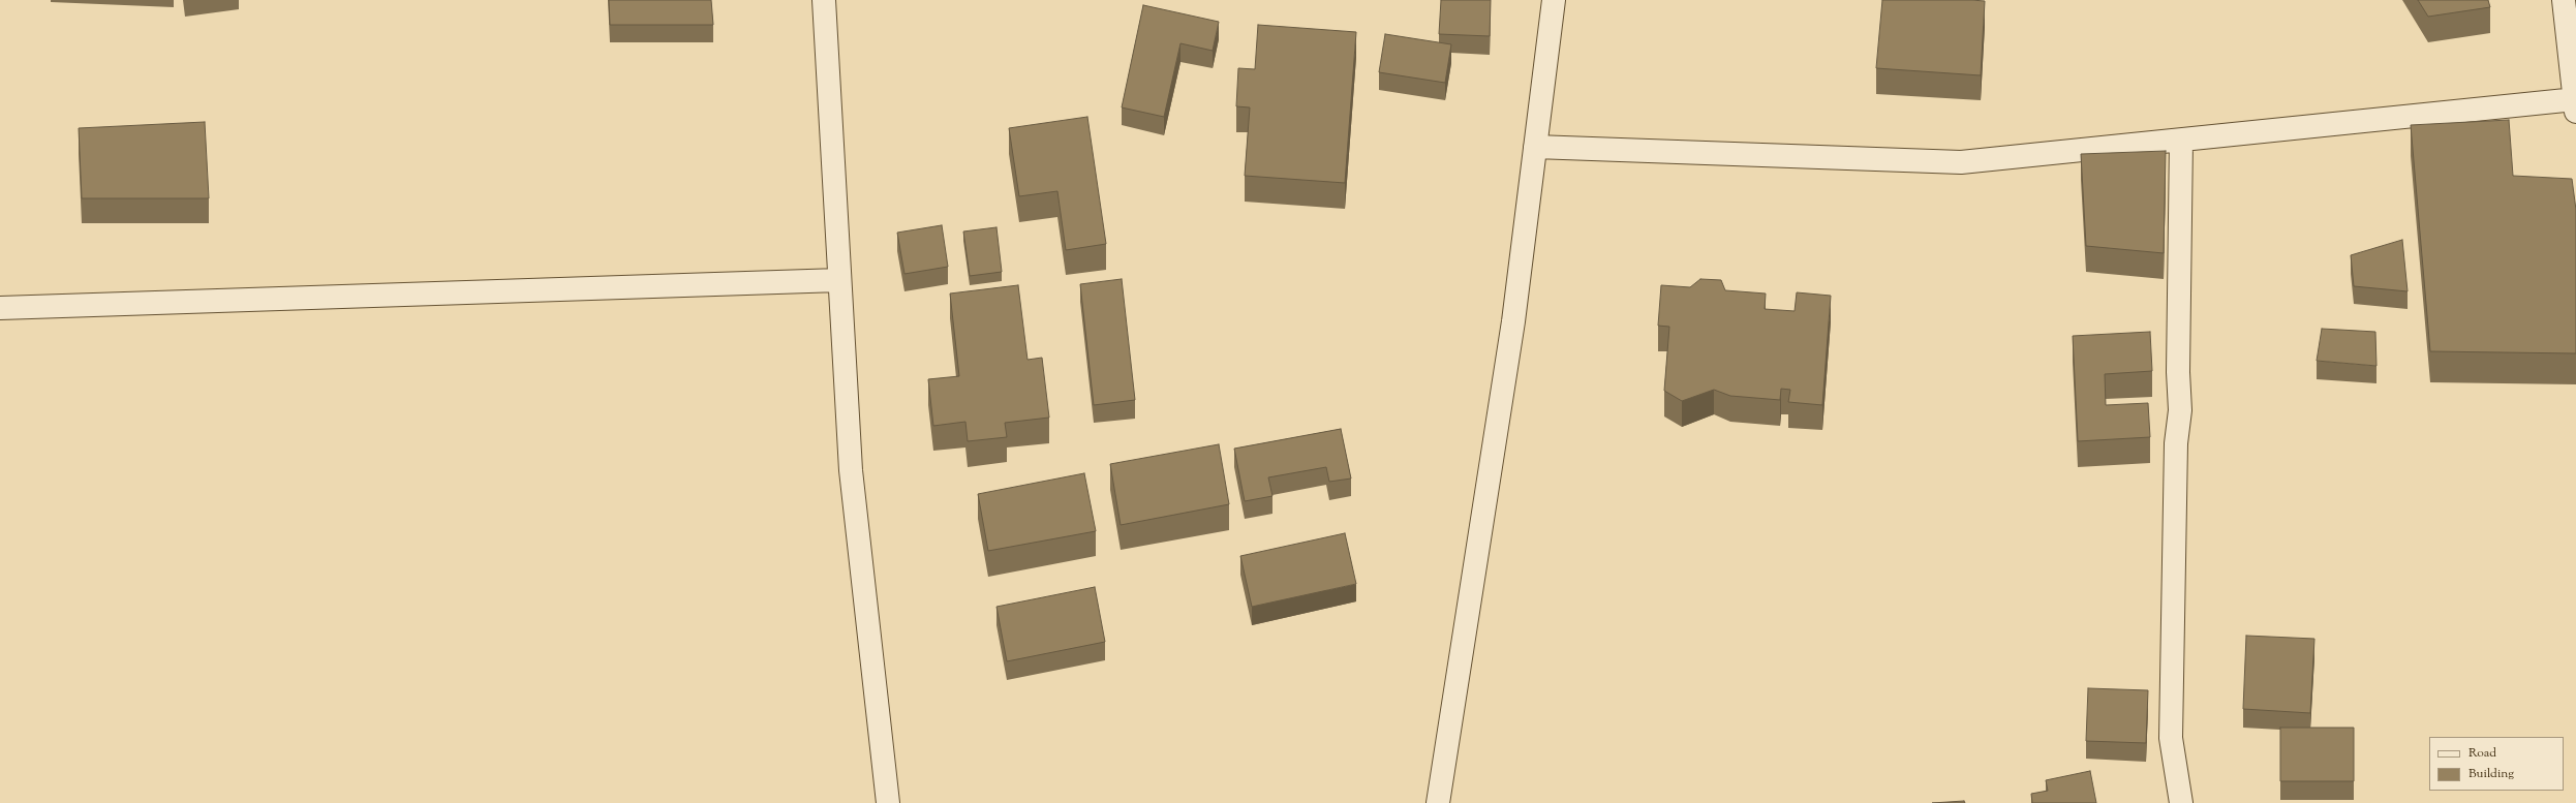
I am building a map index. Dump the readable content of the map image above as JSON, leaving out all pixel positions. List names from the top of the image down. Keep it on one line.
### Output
{"legend":["Road","Building"]}
